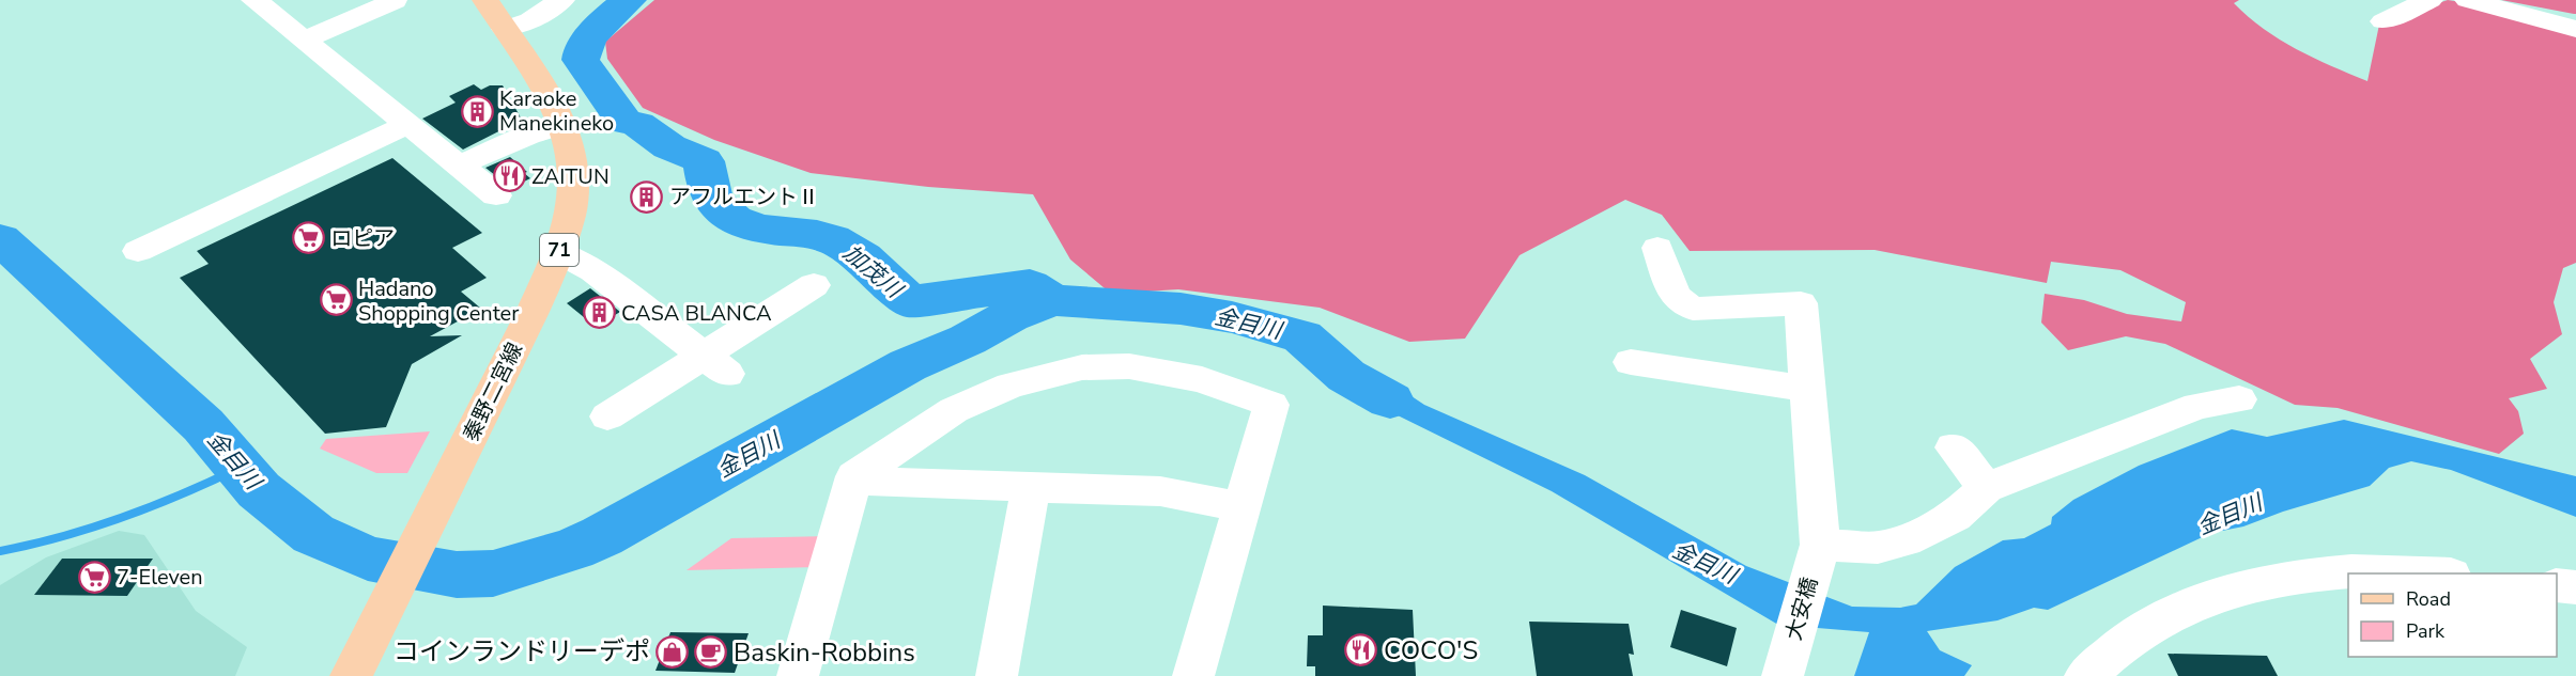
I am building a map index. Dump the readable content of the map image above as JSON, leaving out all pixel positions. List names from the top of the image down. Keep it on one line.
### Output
{"streets":{"main road":["71","秦野二宮線"],"street":["大安橋"]},"water":["加茂川","金目川"],"places":{"building":["Karaoke Manekineko","アフルエントⅡ","CASA BLANCA"],"restaurant":["ZAITUN","COCO'S"],"supermarket":["ロピア","Hadano Shopping Center","7-Eleven"],"shop":["コインランドリーデポ"],"cafe":["Baskin-Robbins"]},"legend":["Road","Park"]}
